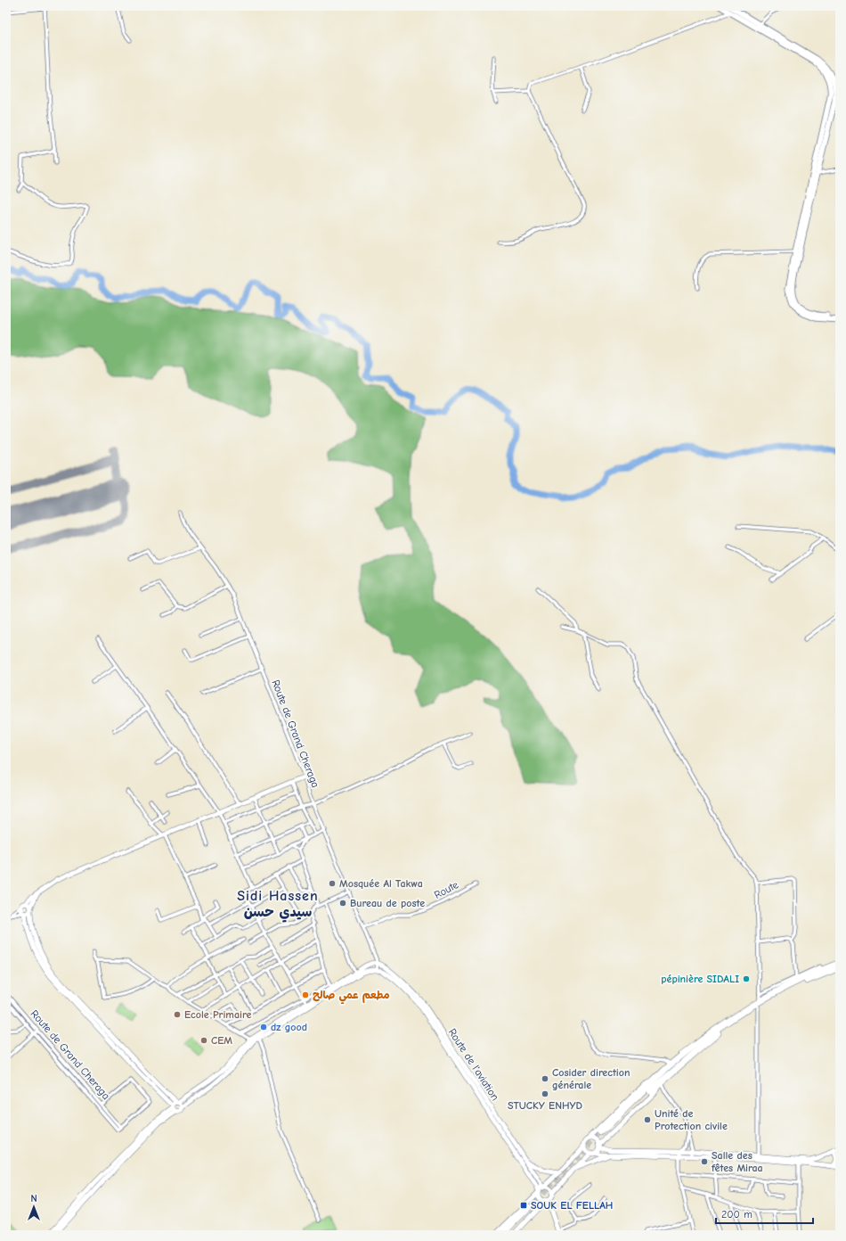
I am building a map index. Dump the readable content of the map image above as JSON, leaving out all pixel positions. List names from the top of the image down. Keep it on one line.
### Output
{"streets":{"street":["Route de Grand Cheraga","Route","Route de l'aviation"]},"crossings":[["Route de Grand Cheraga","Route"],["Route de Grand Cheraga","Route de l'aviation"]],"districts":["Sidi Hassen سيدي حسن"],"places":{"other":["Mosquée Al Takwa","Bureau de poste","pépinière SIDALI","مطعم عمي صالح","Ecole Primaire","dz good","CEM","Cosider direction générale","STUCKY ENHYD","Unité de Protection civile","Salle des fêtes Miraa"],"transit":["SOUK EL FELLAH"]},"scale_bar":"200 m","north":"top"}
